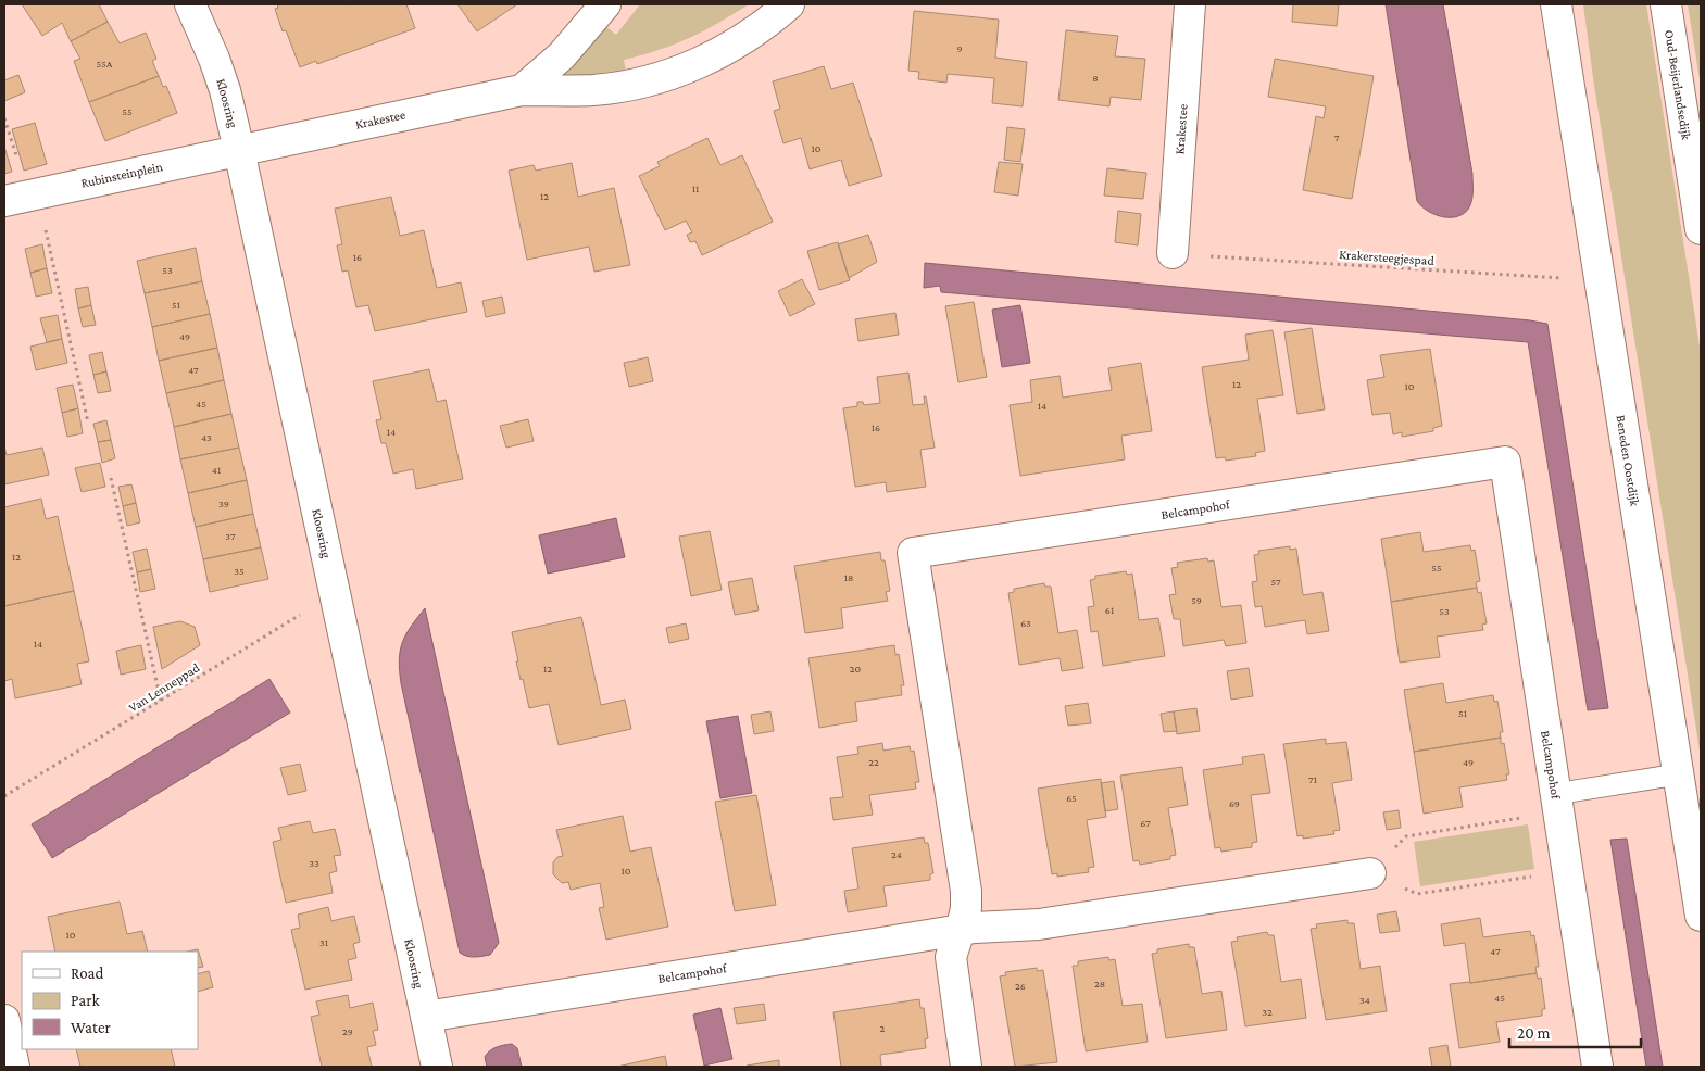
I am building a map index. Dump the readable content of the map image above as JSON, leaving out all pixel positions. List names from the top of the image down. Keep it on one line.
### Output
{"streets":{"street":["Oud-Beijerlandsedijk","Kloosring","Krakestee","Rubinsteinplein","Beneden Oostdijk","Belcampohof"],"path":["Krakersteegjespad","Van Lenneppad"]},"crossings":[["Kloosring","Krakestee"],["Kloosring","Rubinsteinplein"],["Kloosring","Belcampohof"],["Kloosring","Van Lenneppad"],["Krakestee","Rubinsteinplein"],["Krakestee","Krakersteegjespad"],["Krakersteegjespad","Beneden Oostdijk"]],"house_numbers":["9","55A","8","55","7","10","11","12","16","53","51","49","47","12","10","45","14","16","14","43","41","39","37","12","55","35","18","57","59","61","53","63","14","12","20","51","22","49","71","65","69","67","24","33","10","10","31","47","28","26","45","34","32","2","29"],"legend":["Road","Park","Water"],"scale_bar":"20 m"}
